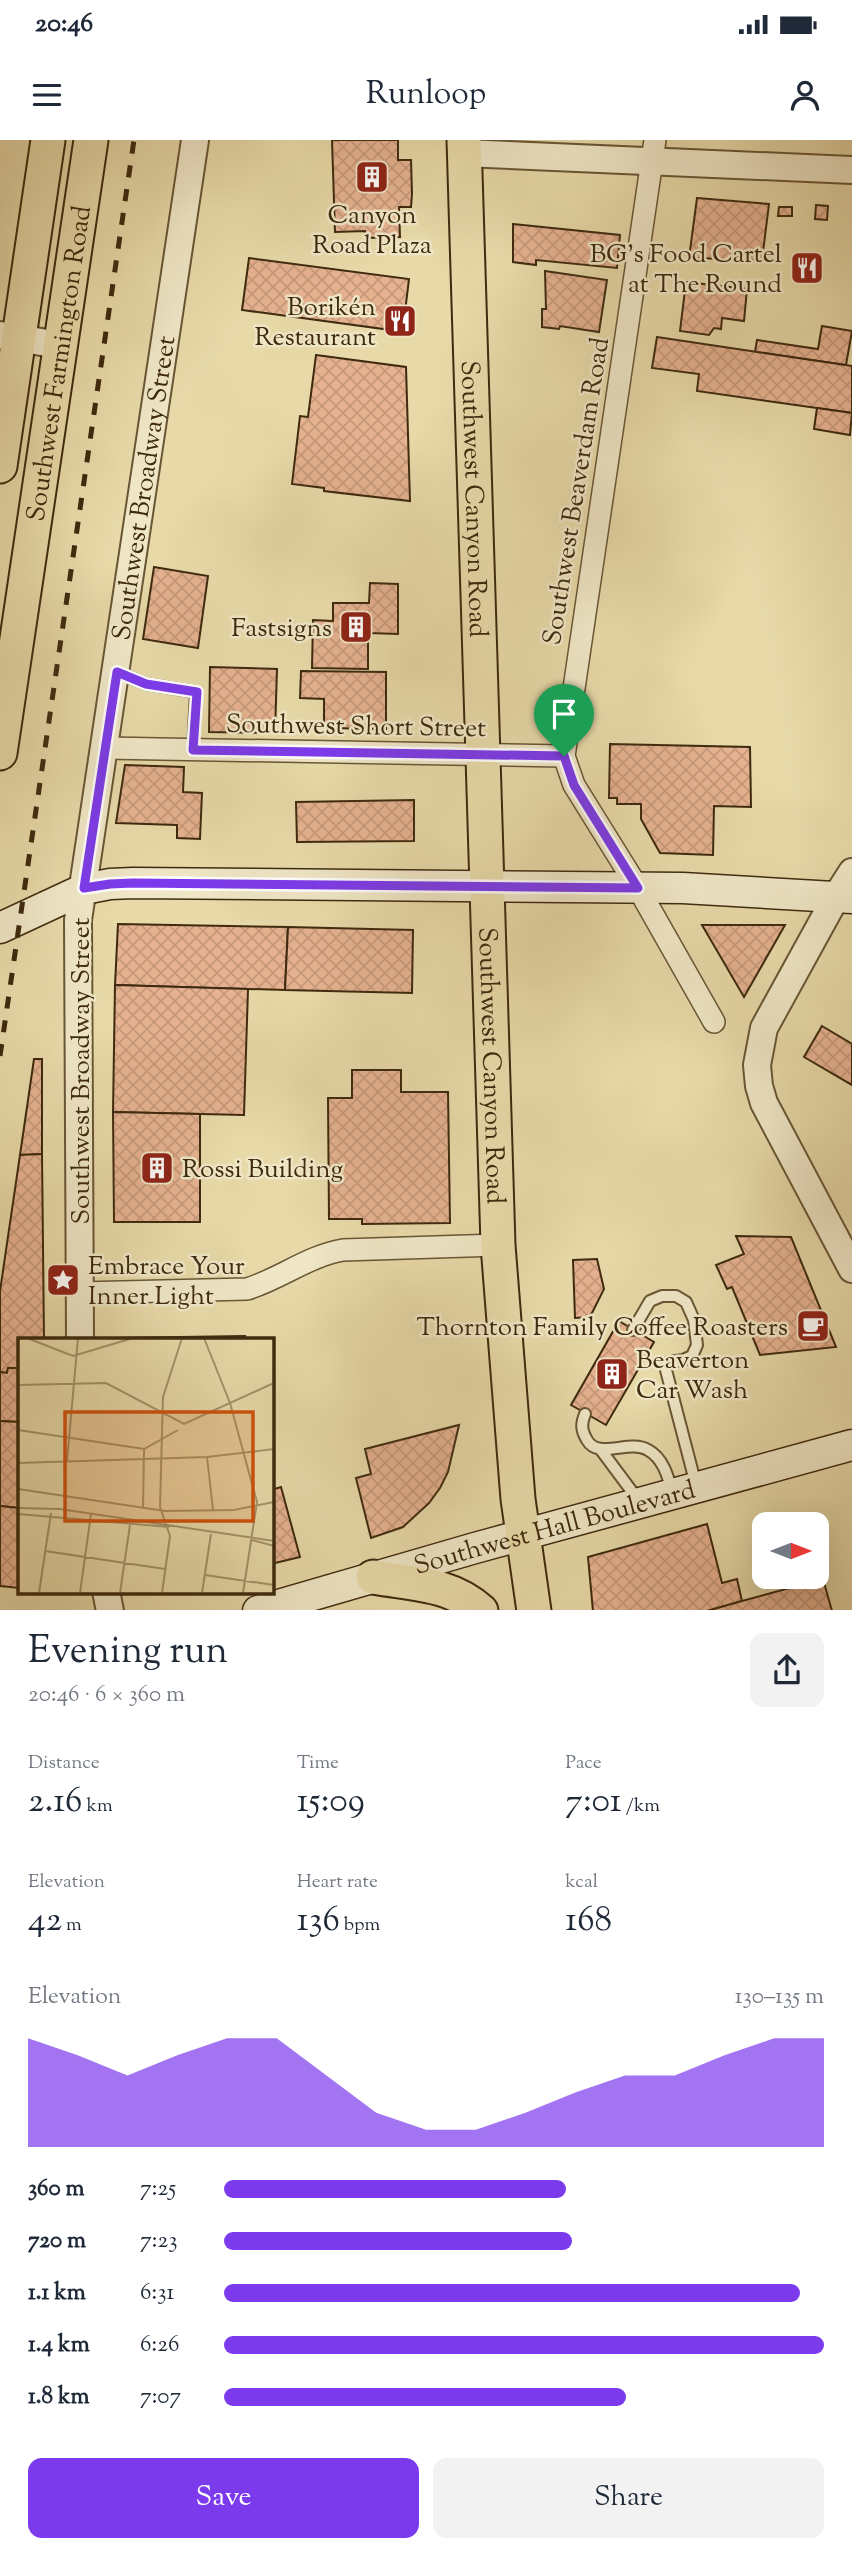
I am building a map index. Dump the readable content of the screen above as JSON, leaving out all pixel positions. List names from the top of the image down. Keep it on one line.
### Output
{"streets":{"main road":["Southwest Farmington Road","Southwest Canyon Road","Southwest Hall Boulevard"],"street":["Southwest Broadway Street","Southwest Beaverdam Road","Southwest Short Street"]},"crossings":[["Southwest Broadway Street","Southwest Short Street"],["Southwest Beaverdam Road","Southwest Short Street"],["Southwest Canyon Road","Southwest Short Street"],["Southwest Canyon Road","Southwest Hall Boulevard"]],"places":{"building":["Canyon Road Plaza","Fastsigns","Rossi Building","Beaverton Car Wash"],"restaurant":["BG's Food Cartel at The Round","Borikén Restaurant"],"place":["Embrace Your Inner Light"],"cafe":["Thornton Family Coffee Roasters"]},"north":"right","page":{"status":"20:46","header":"Runloop","heading":["Evening run","20:46 · 6 × 360 m"],"stats":[["Distance","2.16 km"],["Time","15:09"],["Pace","7:01 /km"],["Elevation","42 m"],["Heart rate","136 bpm"],["kcal","168"]],"chart":["Elevation","130–135 m"],"list":[{"name":"360 m","note":"7:25"},{"name":"720 m","note":"7:23"},{"name":"1.1 km","note":"6:31"},{"name":"1.4 km","note":"6:26"},{"name":"1.8 km","note":"7:07"}],"buttons":["Save","Share"]}}
